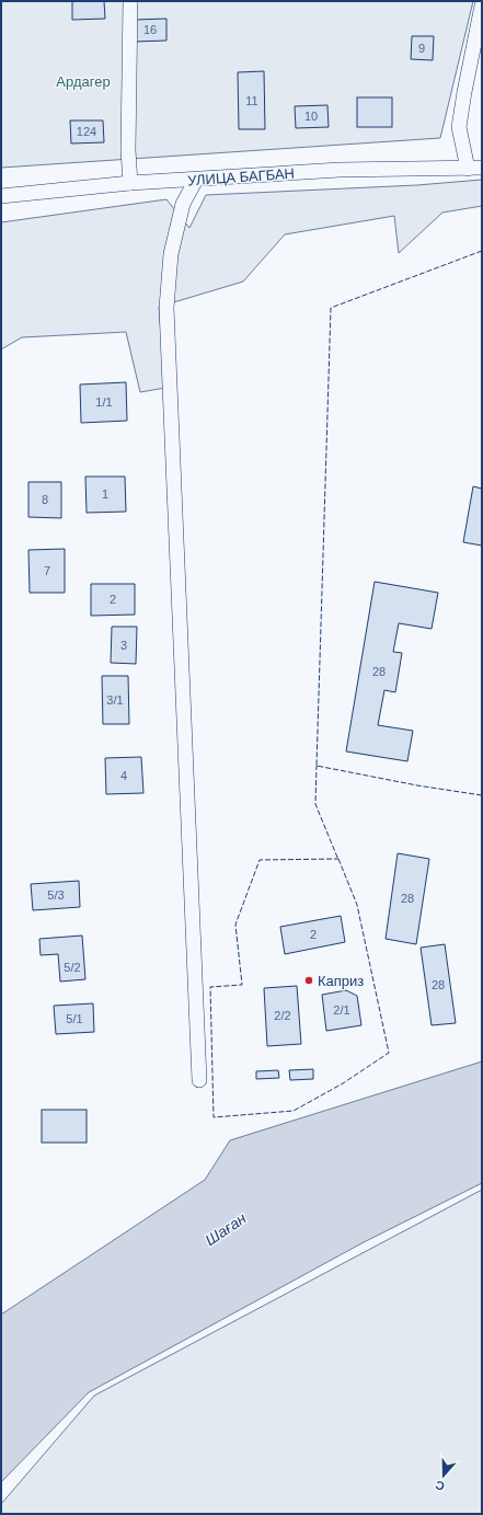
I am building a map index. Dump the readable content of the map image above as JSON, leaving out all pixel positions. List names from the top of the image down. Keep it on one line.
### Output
{"streets":{"street":["УЛИЦА БАГБАН"]},"water":["Шаған"],"parks":["Ардагер"],"places":["Каприз"],"house_numbers":["16","9","11","10","124","1/1","1","8","7","2","3","28","3/1","4","5/3","28","2","5/2","28","2/1","2/2","5/1"],"north":"bottom"}
